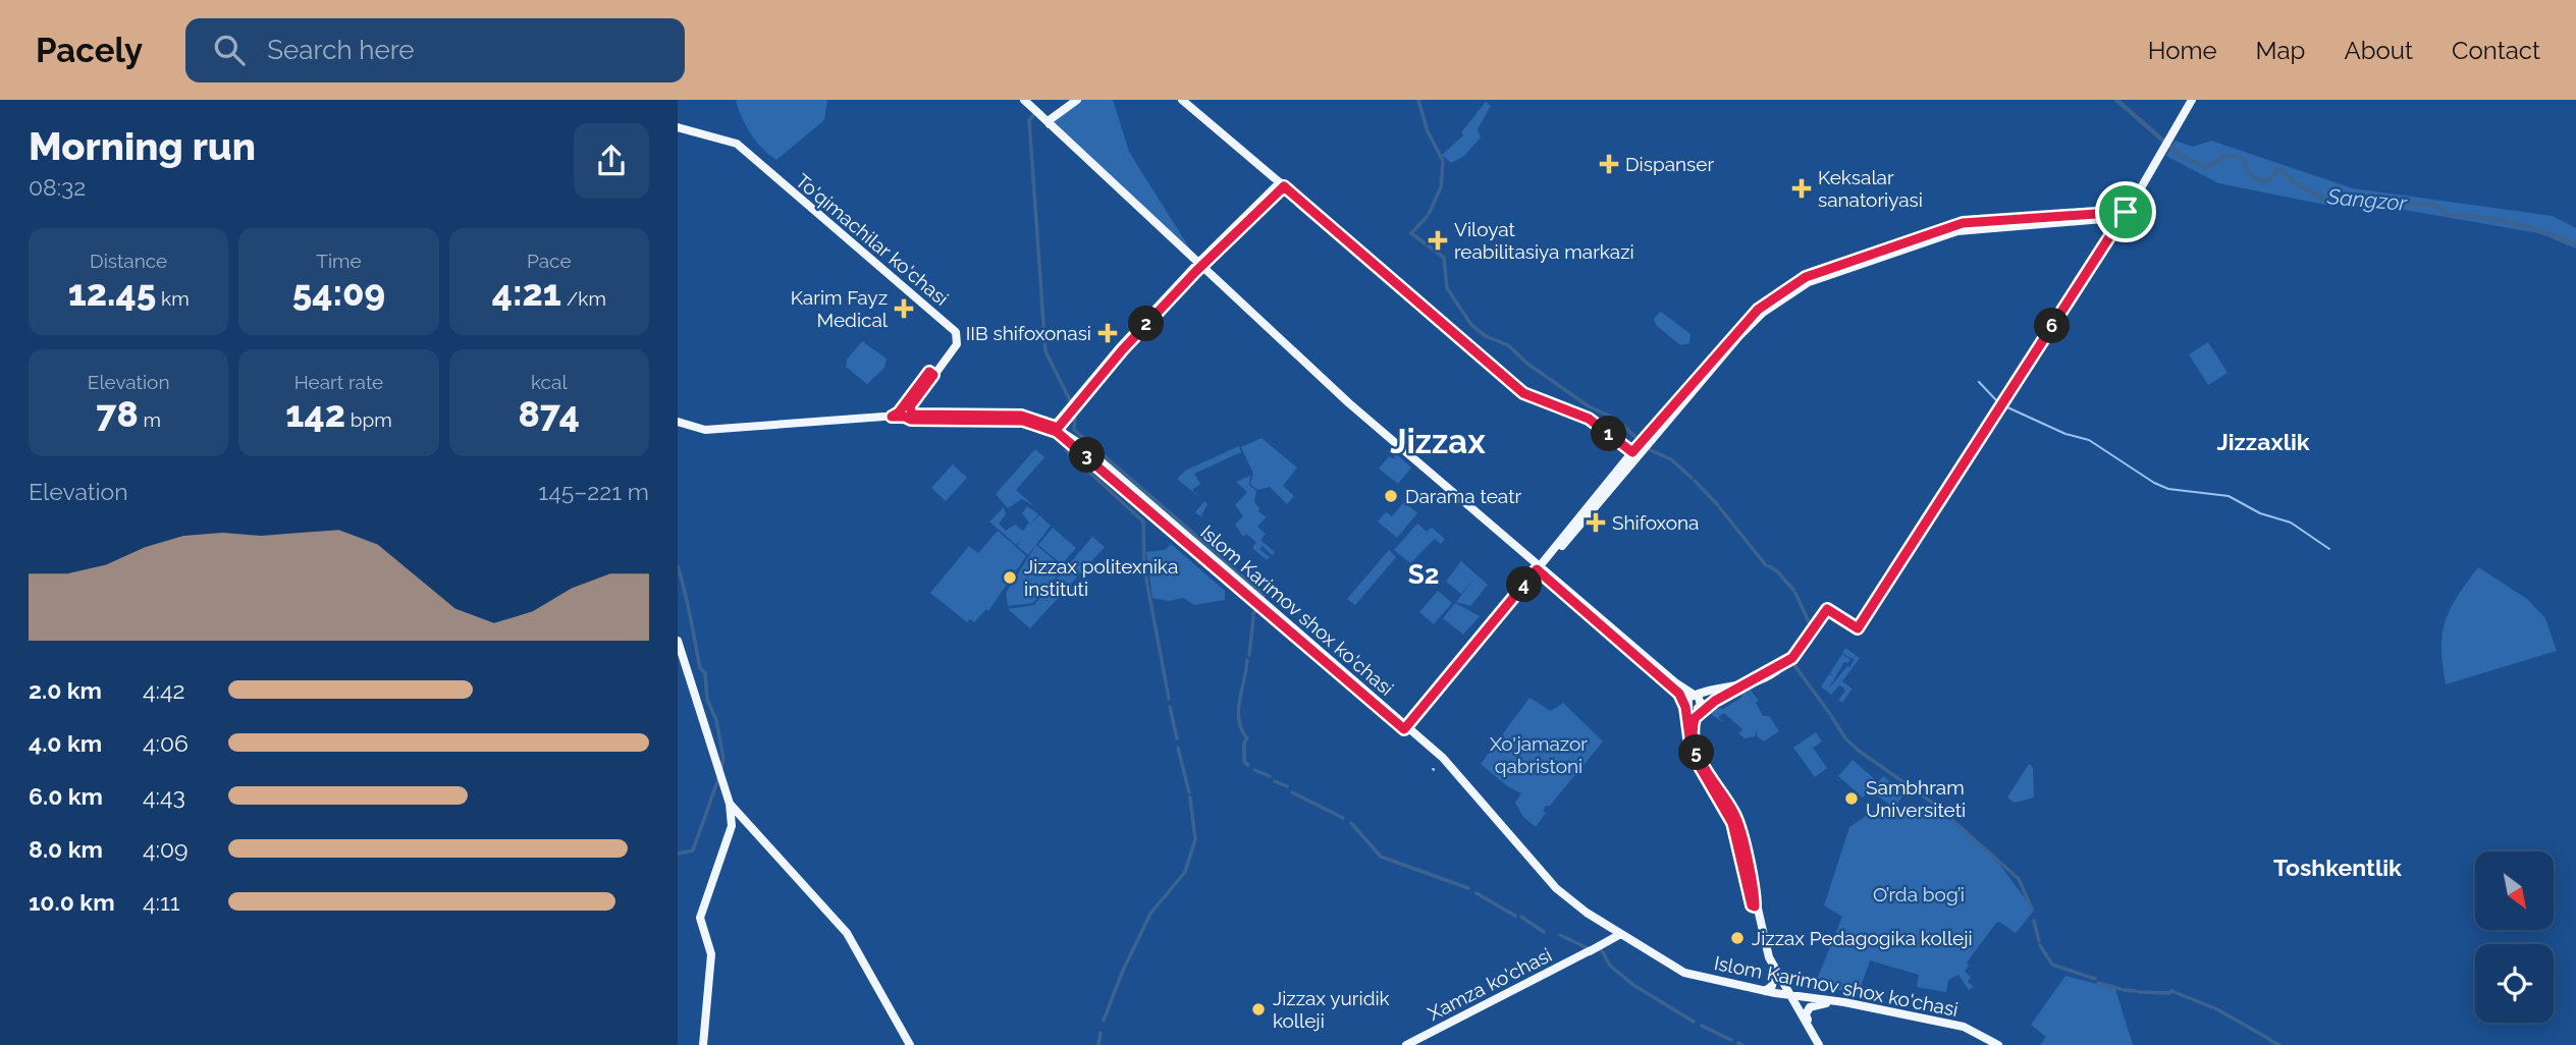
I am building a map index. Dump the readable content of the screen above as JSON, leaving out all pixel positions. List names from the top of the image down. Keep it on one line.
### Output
{"streets":{"main road":["To'qimachilar ko'chasi","Islom Karimov shox ko'chasi","Xamza ko'chasi"]},"crossings":[["To'qimachilar ko'chasi","Islom Karimov shox ko'chasi"],["Islom Karimov shox ko'chasi","Xamza ko'chasi"]],"districts":["Jizzax","Jizzaxlik","S2","Toshkentlik"],"water":["Sangzor"],"parks":["Xo'jamazor qabristoni","O’rda bog’i"],"places":{"health":["Dispanser","Keksalar sanatoriyasi","Viloyat reabilitasiya markazi","Karim Fayz Medical","IIB shifoxonasi","Shifoxona"],"other":["Darama teatr","Jizzax politexnika instituti","Sambhram Universiteti","Jizzax Pedagogika kolleji","Jizzax yuridik kolleji"]},"north":"bottom right","page":{"header":"Pacely","search":"Search here","nav":["Home","Map","About","Contact"],"heading":["Morning run","08:32"],"stats":[["Distance","12.45 km"],["Time","54:09"],["Pace","4:21 /km"],["Elevation","78 m"],["Heart rate","142 bpm"],["kcal","874"]],"pins":["2","6","1","3","4","5"],"chart":["Elevation","145–221 m"],"list":[{"name":"2.0 km","note":"4:42"},{"name":"4.0 km","note":"4:06"},{"name":"6.0 km","note":"4:43"},{"name":"8.0 km","note":"4:09"},{"name":"10.0 km","note":"4:11"}]}}
